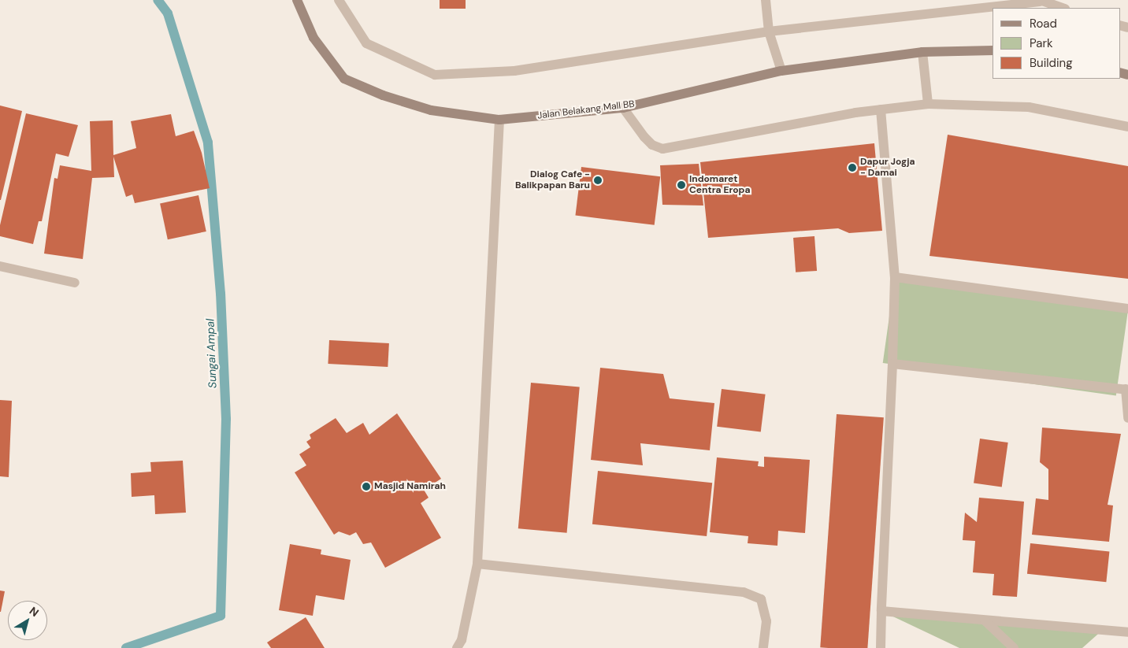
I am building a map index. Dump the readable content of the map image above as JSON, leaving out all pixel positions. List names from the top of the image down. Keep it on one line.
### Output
{"streets":{"main road":["Jalan Belakang Mall BB"]},"water":["Sungai Ampal"],"places":["Dapur Jogja - Damai","Dialog Cafe - Balikpapan Baru","Indomaret Centra Eropa","Masjid Namirah"],"legend":["Road","Park","Building"],"north":"top right"}
